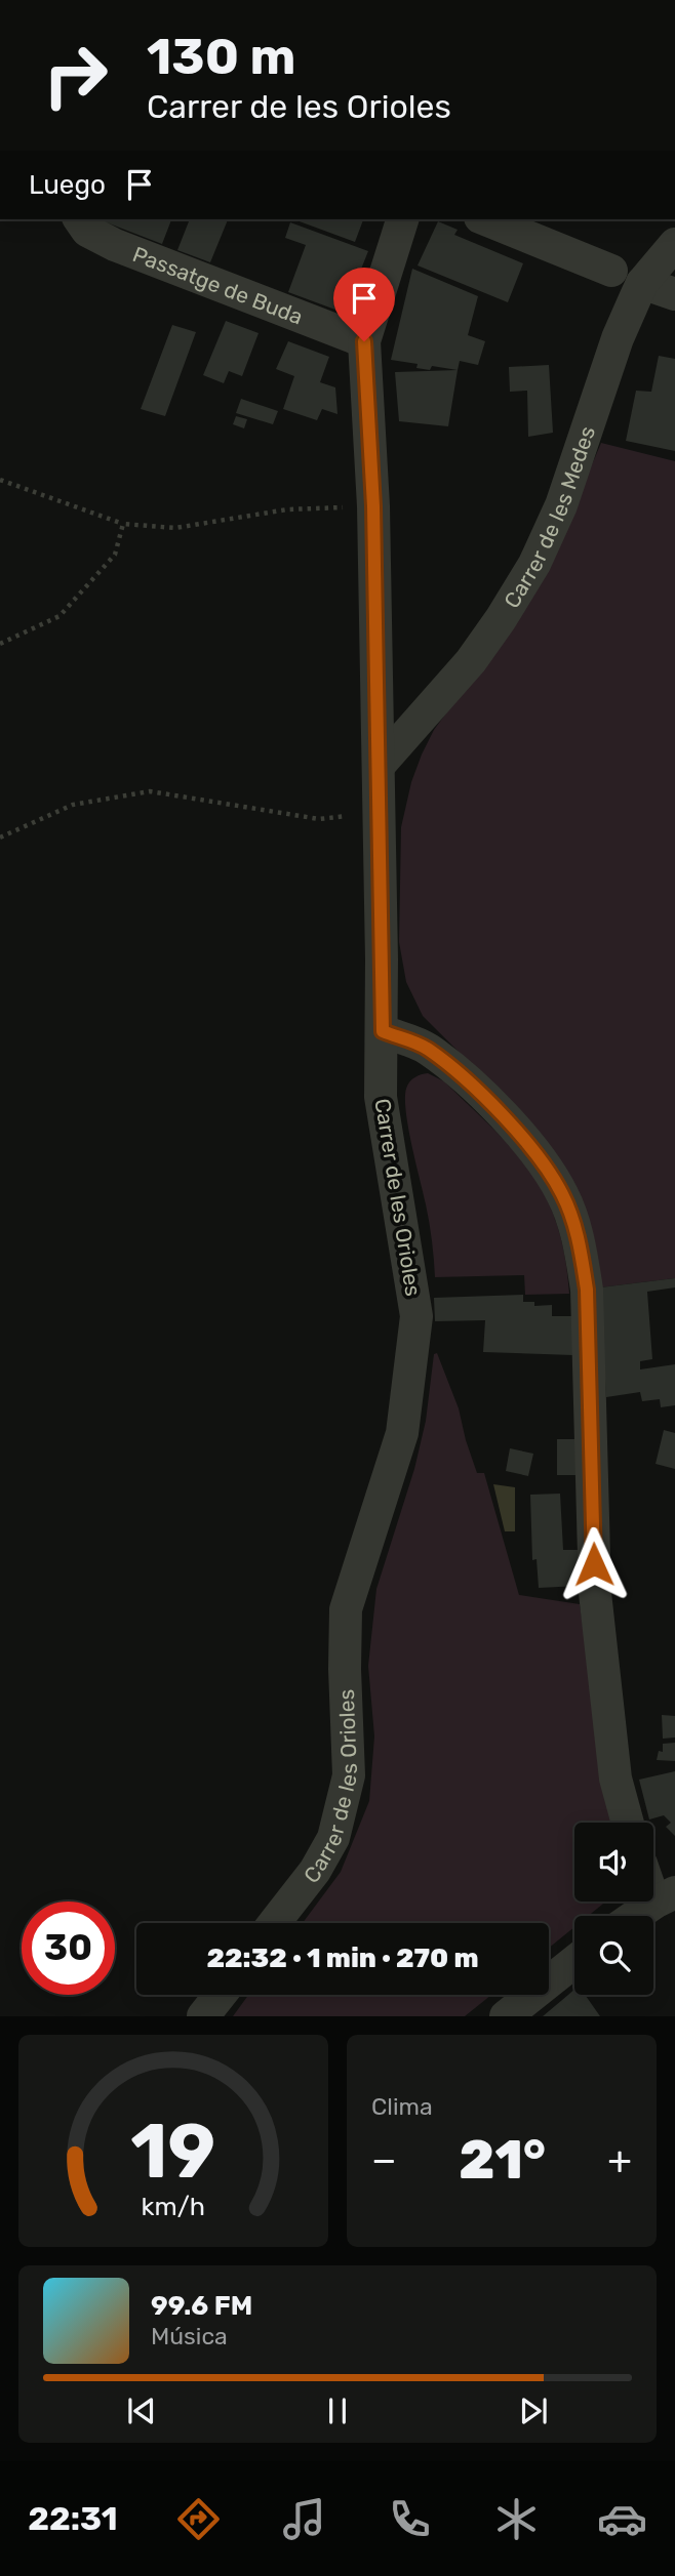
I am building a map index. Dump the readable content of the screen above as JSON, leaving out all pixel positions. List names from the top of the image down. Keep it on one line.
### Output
{"streets":{"street":["Passatge de Buda","Carrer de les Medes","Carrer de les Orioles"]},"crossings":[["Passatge de Buda","Carrer de les Orioles"],["Carrer de les Medes","Carrer de les Orioles"]],"page":{"turn":["130 m","Carrer de les Orioles"],"then":"Luego","limit":"30","trip":"22:32 · 1 min · 270 m","tile":"Clima","heat":["−","21°","+"],"song":["99.6 FM","Música"],"tabs":"22:31","gauge":["19","km/h"]}}
